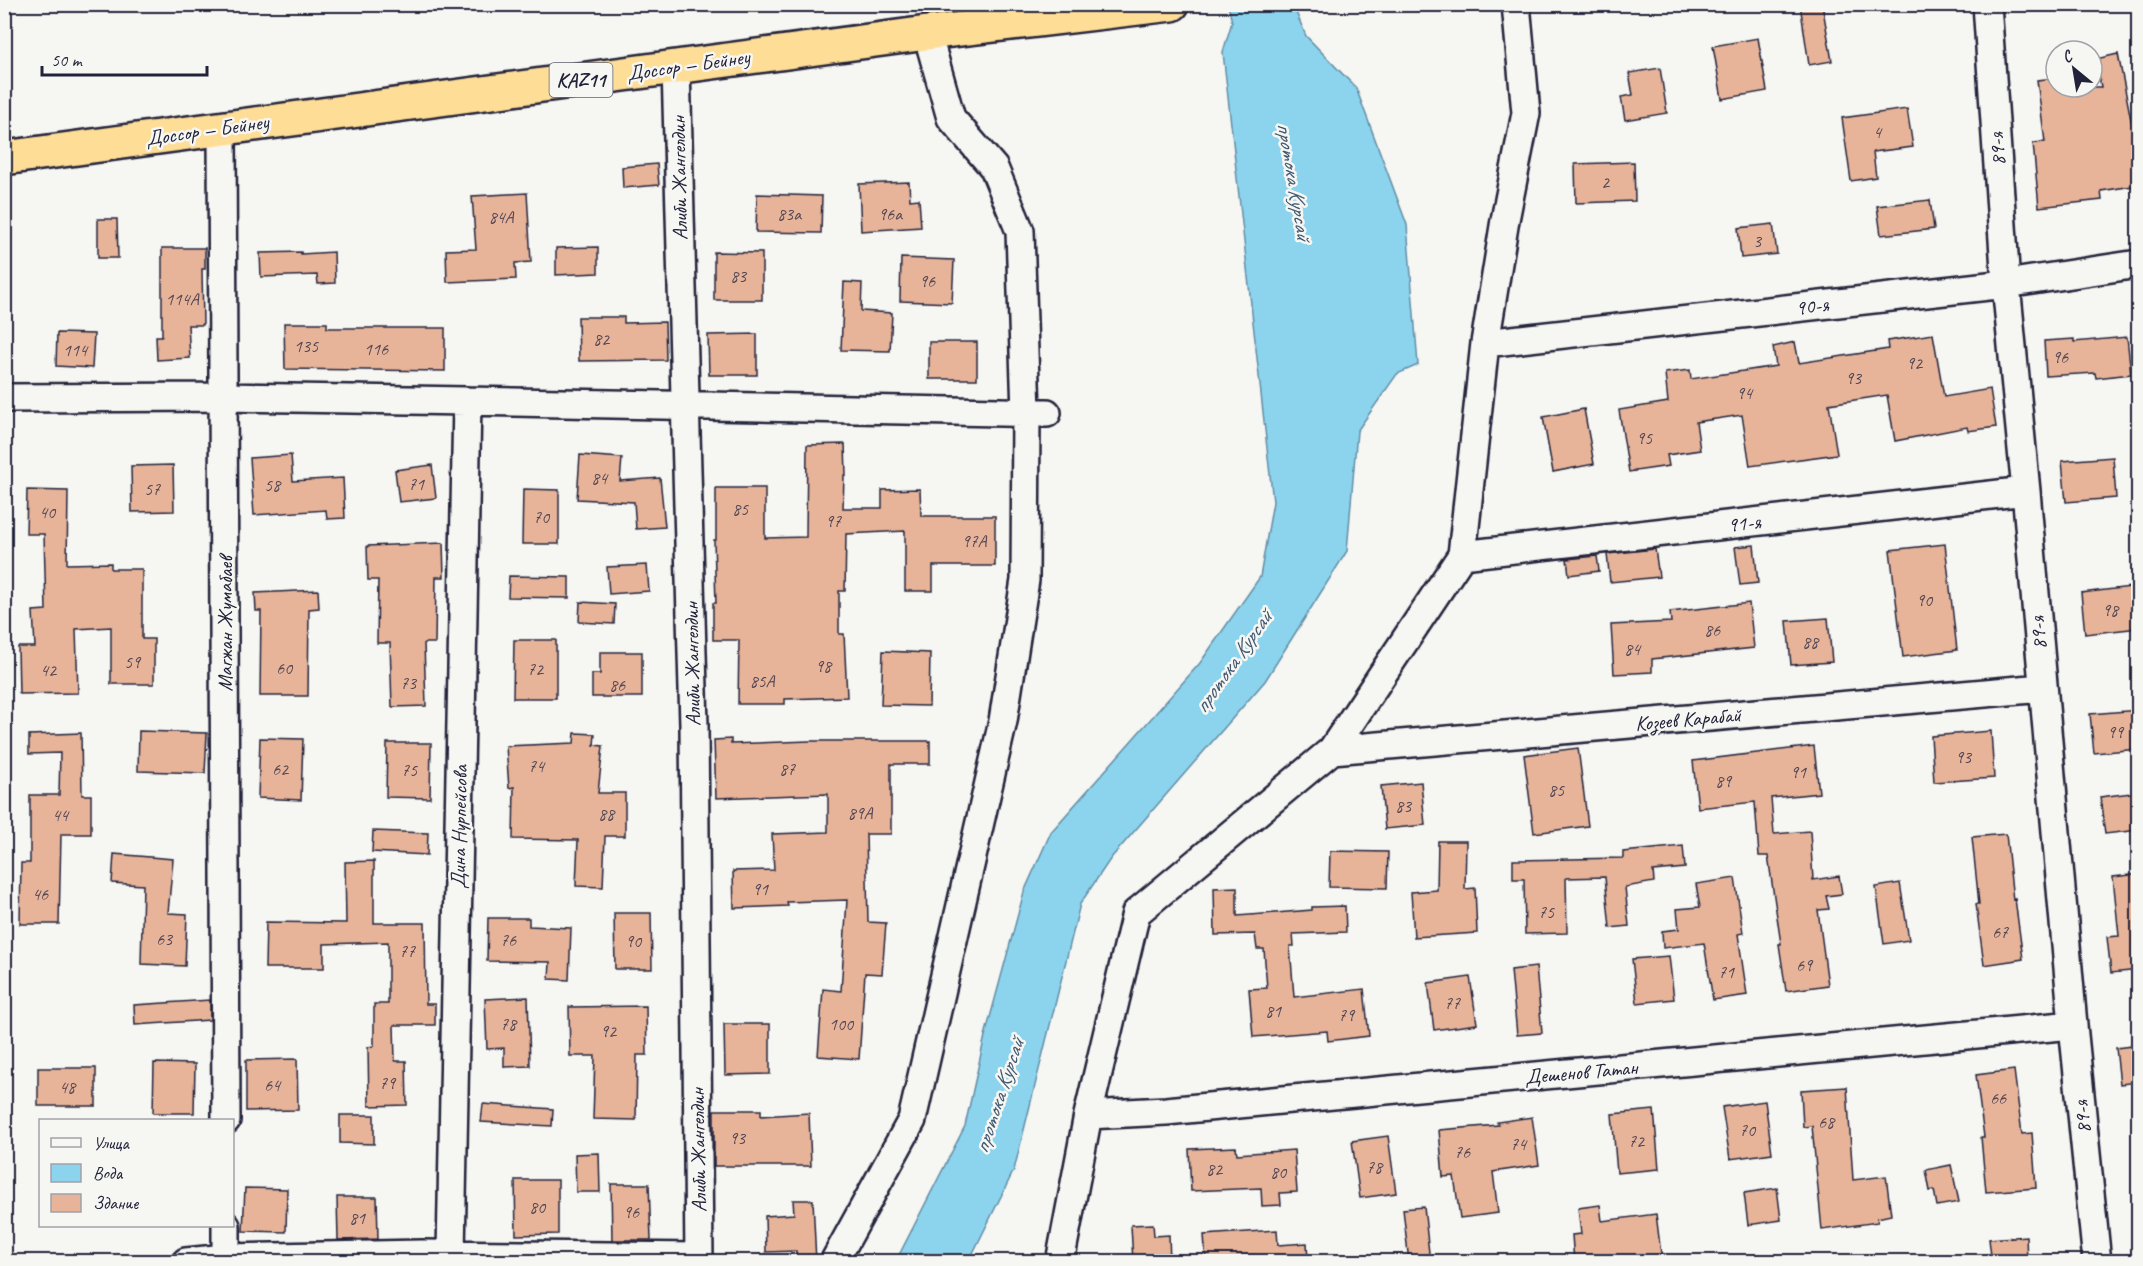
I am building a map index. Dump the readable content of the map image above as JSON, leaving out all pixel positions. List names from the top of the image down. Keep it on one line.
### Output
{"streets":{"highway":["Доссор — Бейнеу","KAZ11"],"street":["89-я","Алиби Жангелдин","90-я","91-я","Магжан Жумабаев","Козеев Карабай","Дина Нурпейсова","Дешенов Татан"]},"crossings":[["Доссор — Бейнеу","Алиби Жангелдин"],["Доссор — Бейнеу","Магжан Жумабаев"],["89-я","90-я"],["89-я","91-я"],["89-я","Козеев Карабай"],["89-я","Дешенов Татан"]],"water":["протока Курсай"],"house_numbers":["4","2","83а","96а","84А","3","83","96","114А","82","135","116","114","96","92","93","94","95","84","71","58","57","85","40","70","97","97А","90","98","86","88","84","59","98","60","72","42","85А","73","86","99","93","74","62","87","75","91","89","85","83","89А","88","44","91","46","75","67","63","76","90","77","69","71","77","81","79","78","100","92","79","64","48","66","68","70","93","72","74","76","78","82","80","80","96","81"],"legend":["Улица","Вода","Здание"],"scale_bar":"50 m","north":"top left"}
